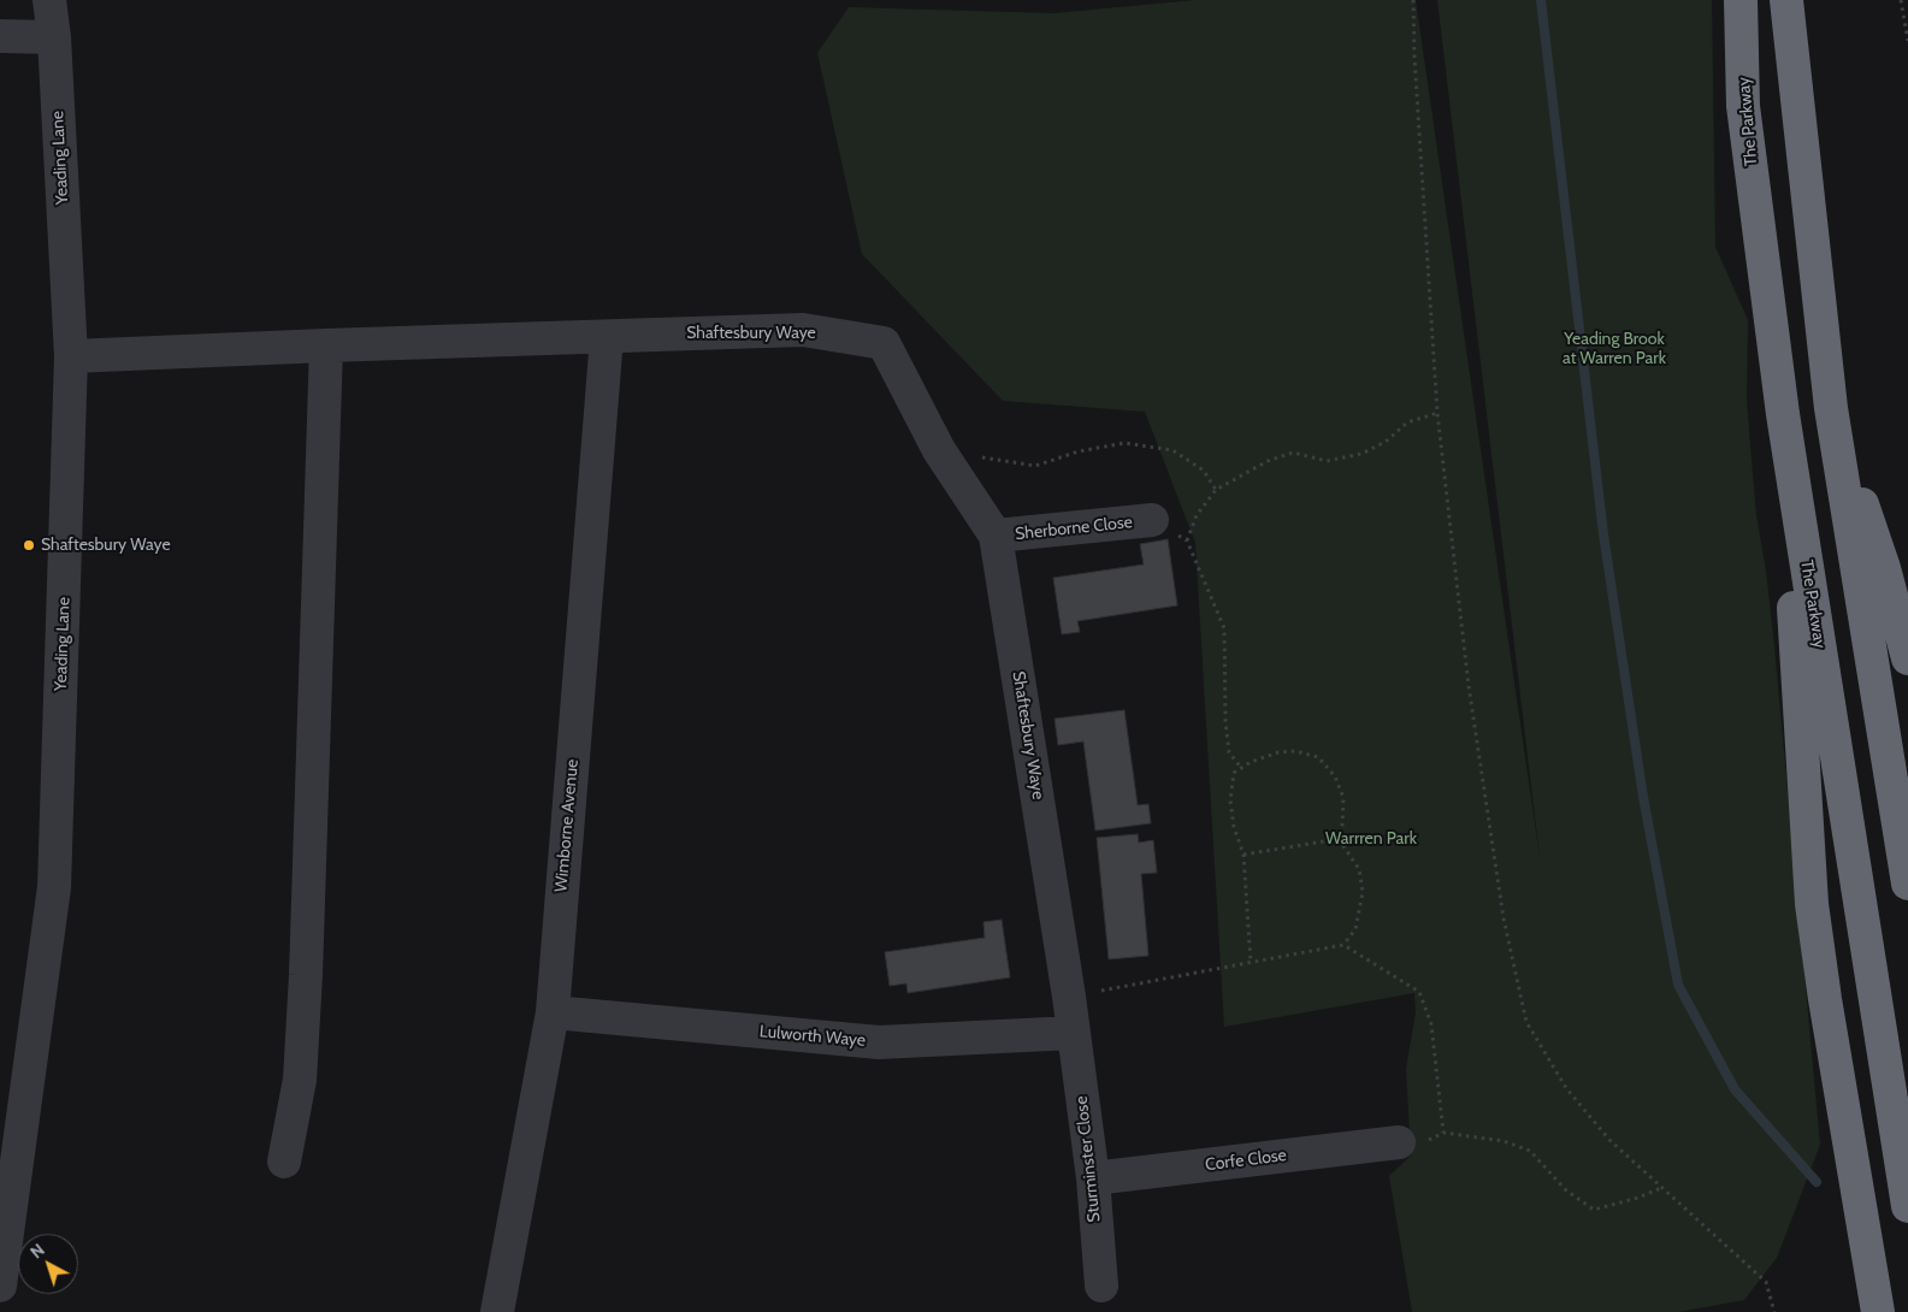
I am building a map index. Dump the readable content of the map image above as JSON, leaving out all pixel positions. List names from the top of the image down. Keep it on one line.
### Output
{"streets":{"highway":["The Parkway"],"street":["Yeading Lane","Shaftesbury Waye","Sherborne Close","Wimborne Avenue","Lulworth Waye","Sturminster Close","Corfe Close"]},"crossings":[["Yeading Lane","Shaftesbury Waye"],["Shaftesbury Waye","Sherborne Close"],["Shaftesbury Waye","Wimborne Avenue"],["Shaftesbury Waye","Lulworth Waye"],["Shaftesbury Waye","Sturminster Close"],["Wimborne Avenue","Lulworth Waye"],["Lulworth Waye","Sturminster Close"],["Sturminster Close","Corfe Close"]],"parks":["Yeading Brook at Warren Park","Warrren Park"],"places":["Shaftesbury Waye"],"north":"top left"}
